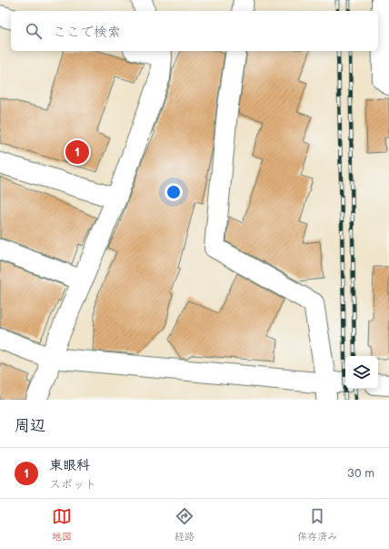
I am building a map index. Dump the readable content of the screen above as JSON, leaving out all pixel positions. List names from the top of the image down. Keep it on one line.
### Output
{"page":{"search":"ここで検索","pins":"1","heading":"周辺","list":[{"mark":"1","name":"東眼科","note":"スポット","value":"30 m"}],"nav":["地図","経路","保存済み"]}}
